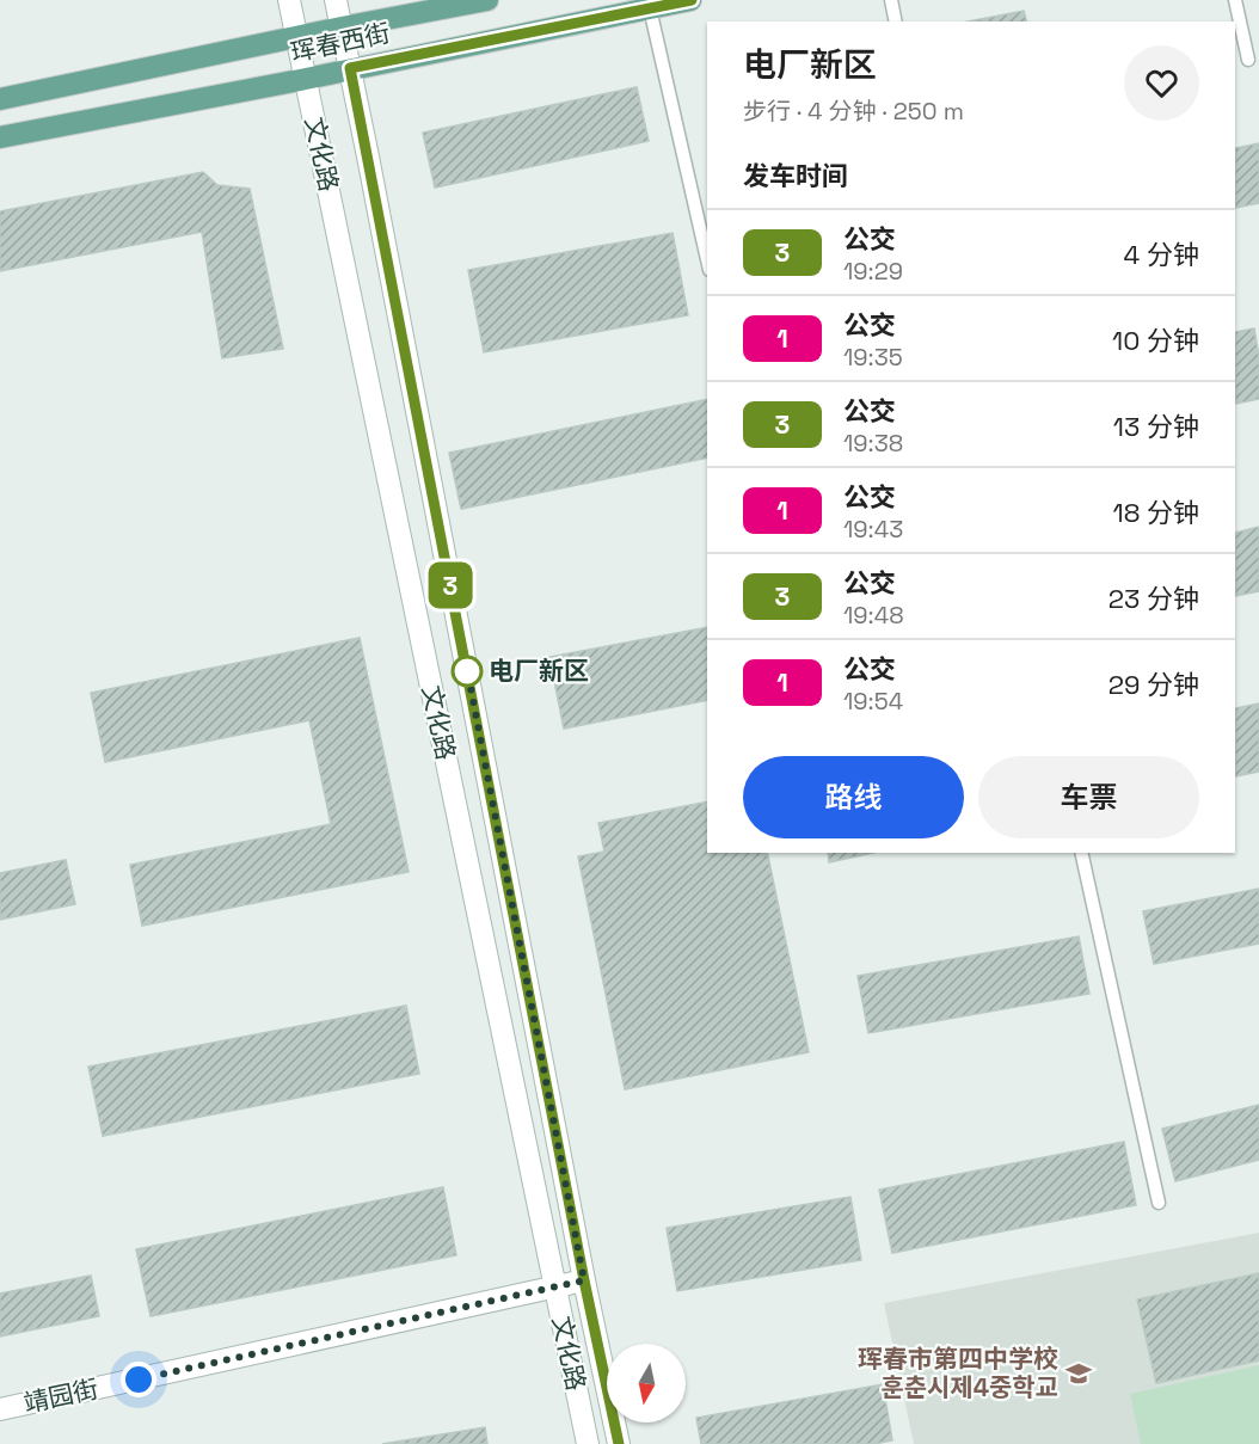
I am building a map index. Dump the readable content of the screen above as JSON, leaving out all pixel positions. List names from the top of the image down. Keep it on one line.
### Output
{"streets":{"main road":["珲春西街","文化路","靖园街"]},"crossings":[["珲春西街","文化路"],["文化路","靖园街"]],"places":{"other":["电厂新区"],"school or university":["珲春市第四中学校 훈춘시제4중학교"]},"lines":["bus line 3"],"north":"bottom","page":{"on_map":"3","heading":[["电厂新区","步行 · 4 分钟 · 250 m"],"发车时间"],"list":[{"mark":"3","name":"公交","note":"19:29","value":"4 分钟"},{"mark":"1","name":"公交","note":"19:35","value":"10 分钟"},{"mark":"3","name":"公交","note":"19:38","value":"13 分钟"},{"mark":"1","name":"公交","note":"19:43","value":"18 分钟"},{"mark":"3","name":"公交","note":"19:48","value":"23 分钟"},{"mark":"1","name":"公交","note":"19:54","value":"29 分钟"}],"buttons":["路线","车票"]}}
